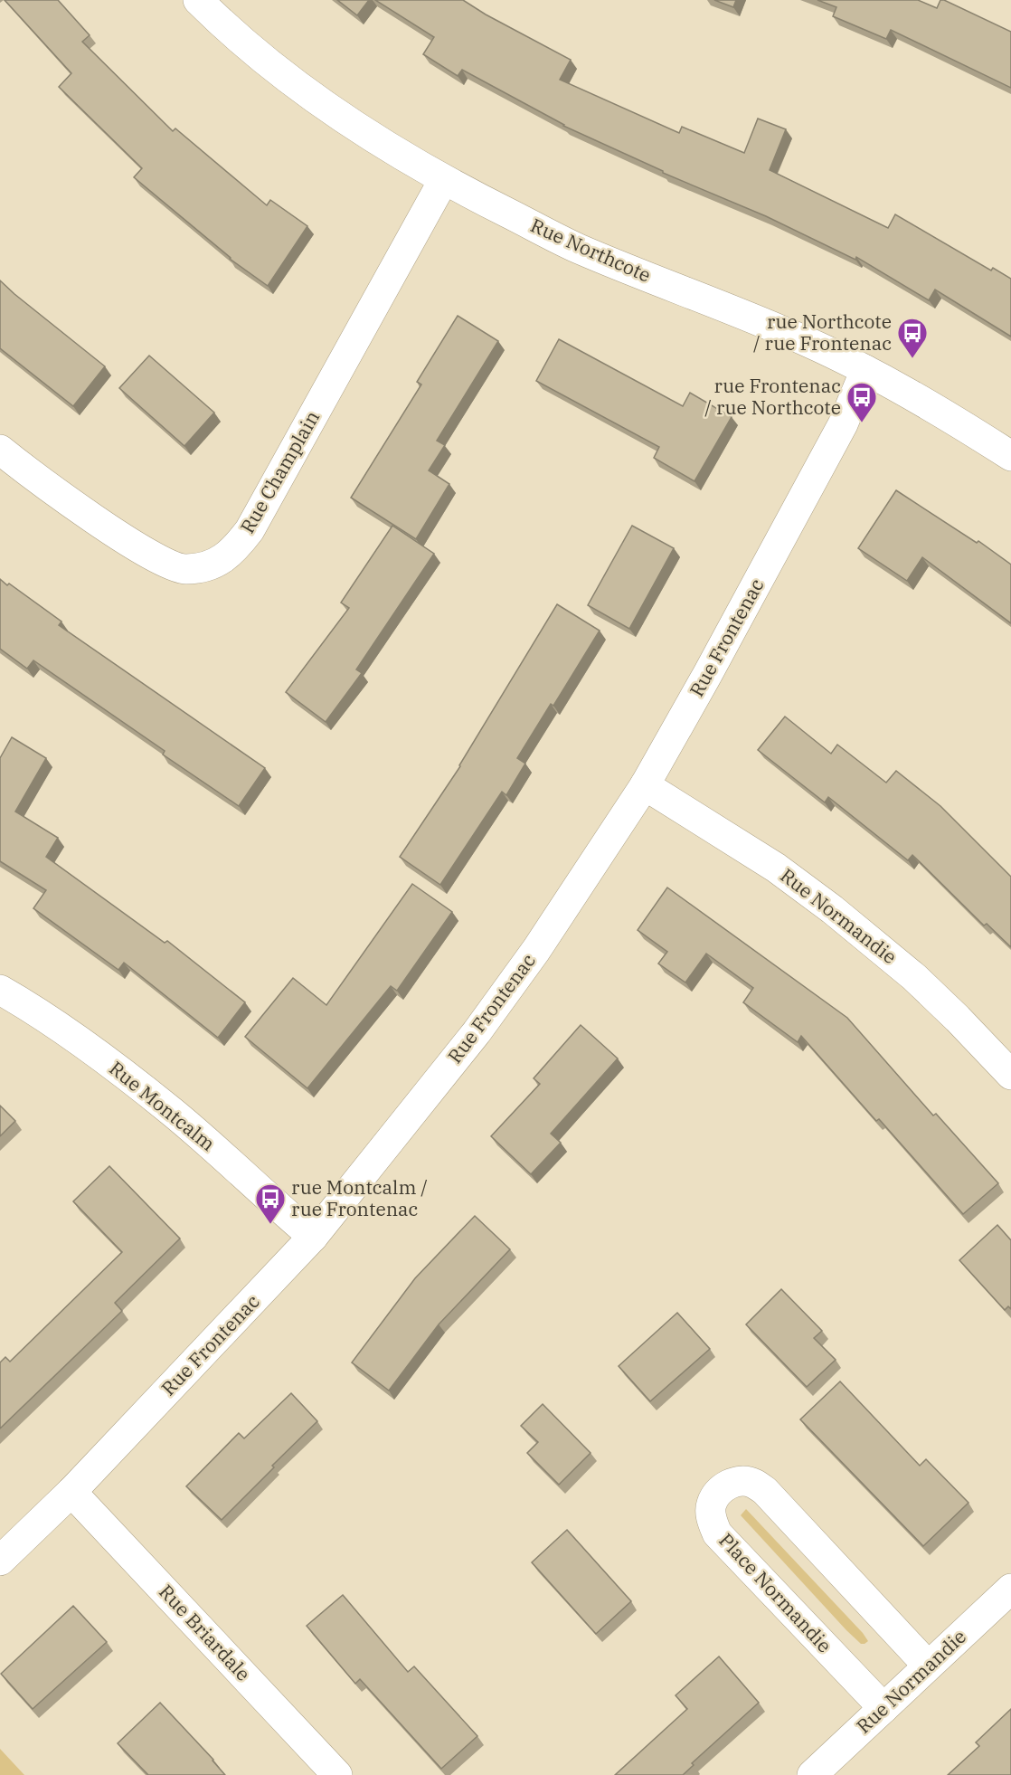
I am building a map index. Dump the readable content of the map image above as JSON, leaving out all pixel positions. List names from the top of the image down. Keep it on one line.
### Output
{"streets":{"street":["Rue Northcote","Rue Champlain","Rue Frontenac","Rue Normandie","Rue Montcalm","Place Normandie","Rue Briardale"]},"crossings":[["Rue Northcote","Rue Champlain"],["Rue Northcote","Rue Frontenac"],["Rue Frontenac","Rue Normandie"],["Rue Frontenac","Rue Montcalm"],["Rue Frontenac","Rue Briardale"],["Rue Normandie","Place Normandie"]],"places":{"bus stop":["rue Northcote / rue Frontenac","rue Frontenac / rue Northcote","rue Montcalm / rue Frontenac"]}}
